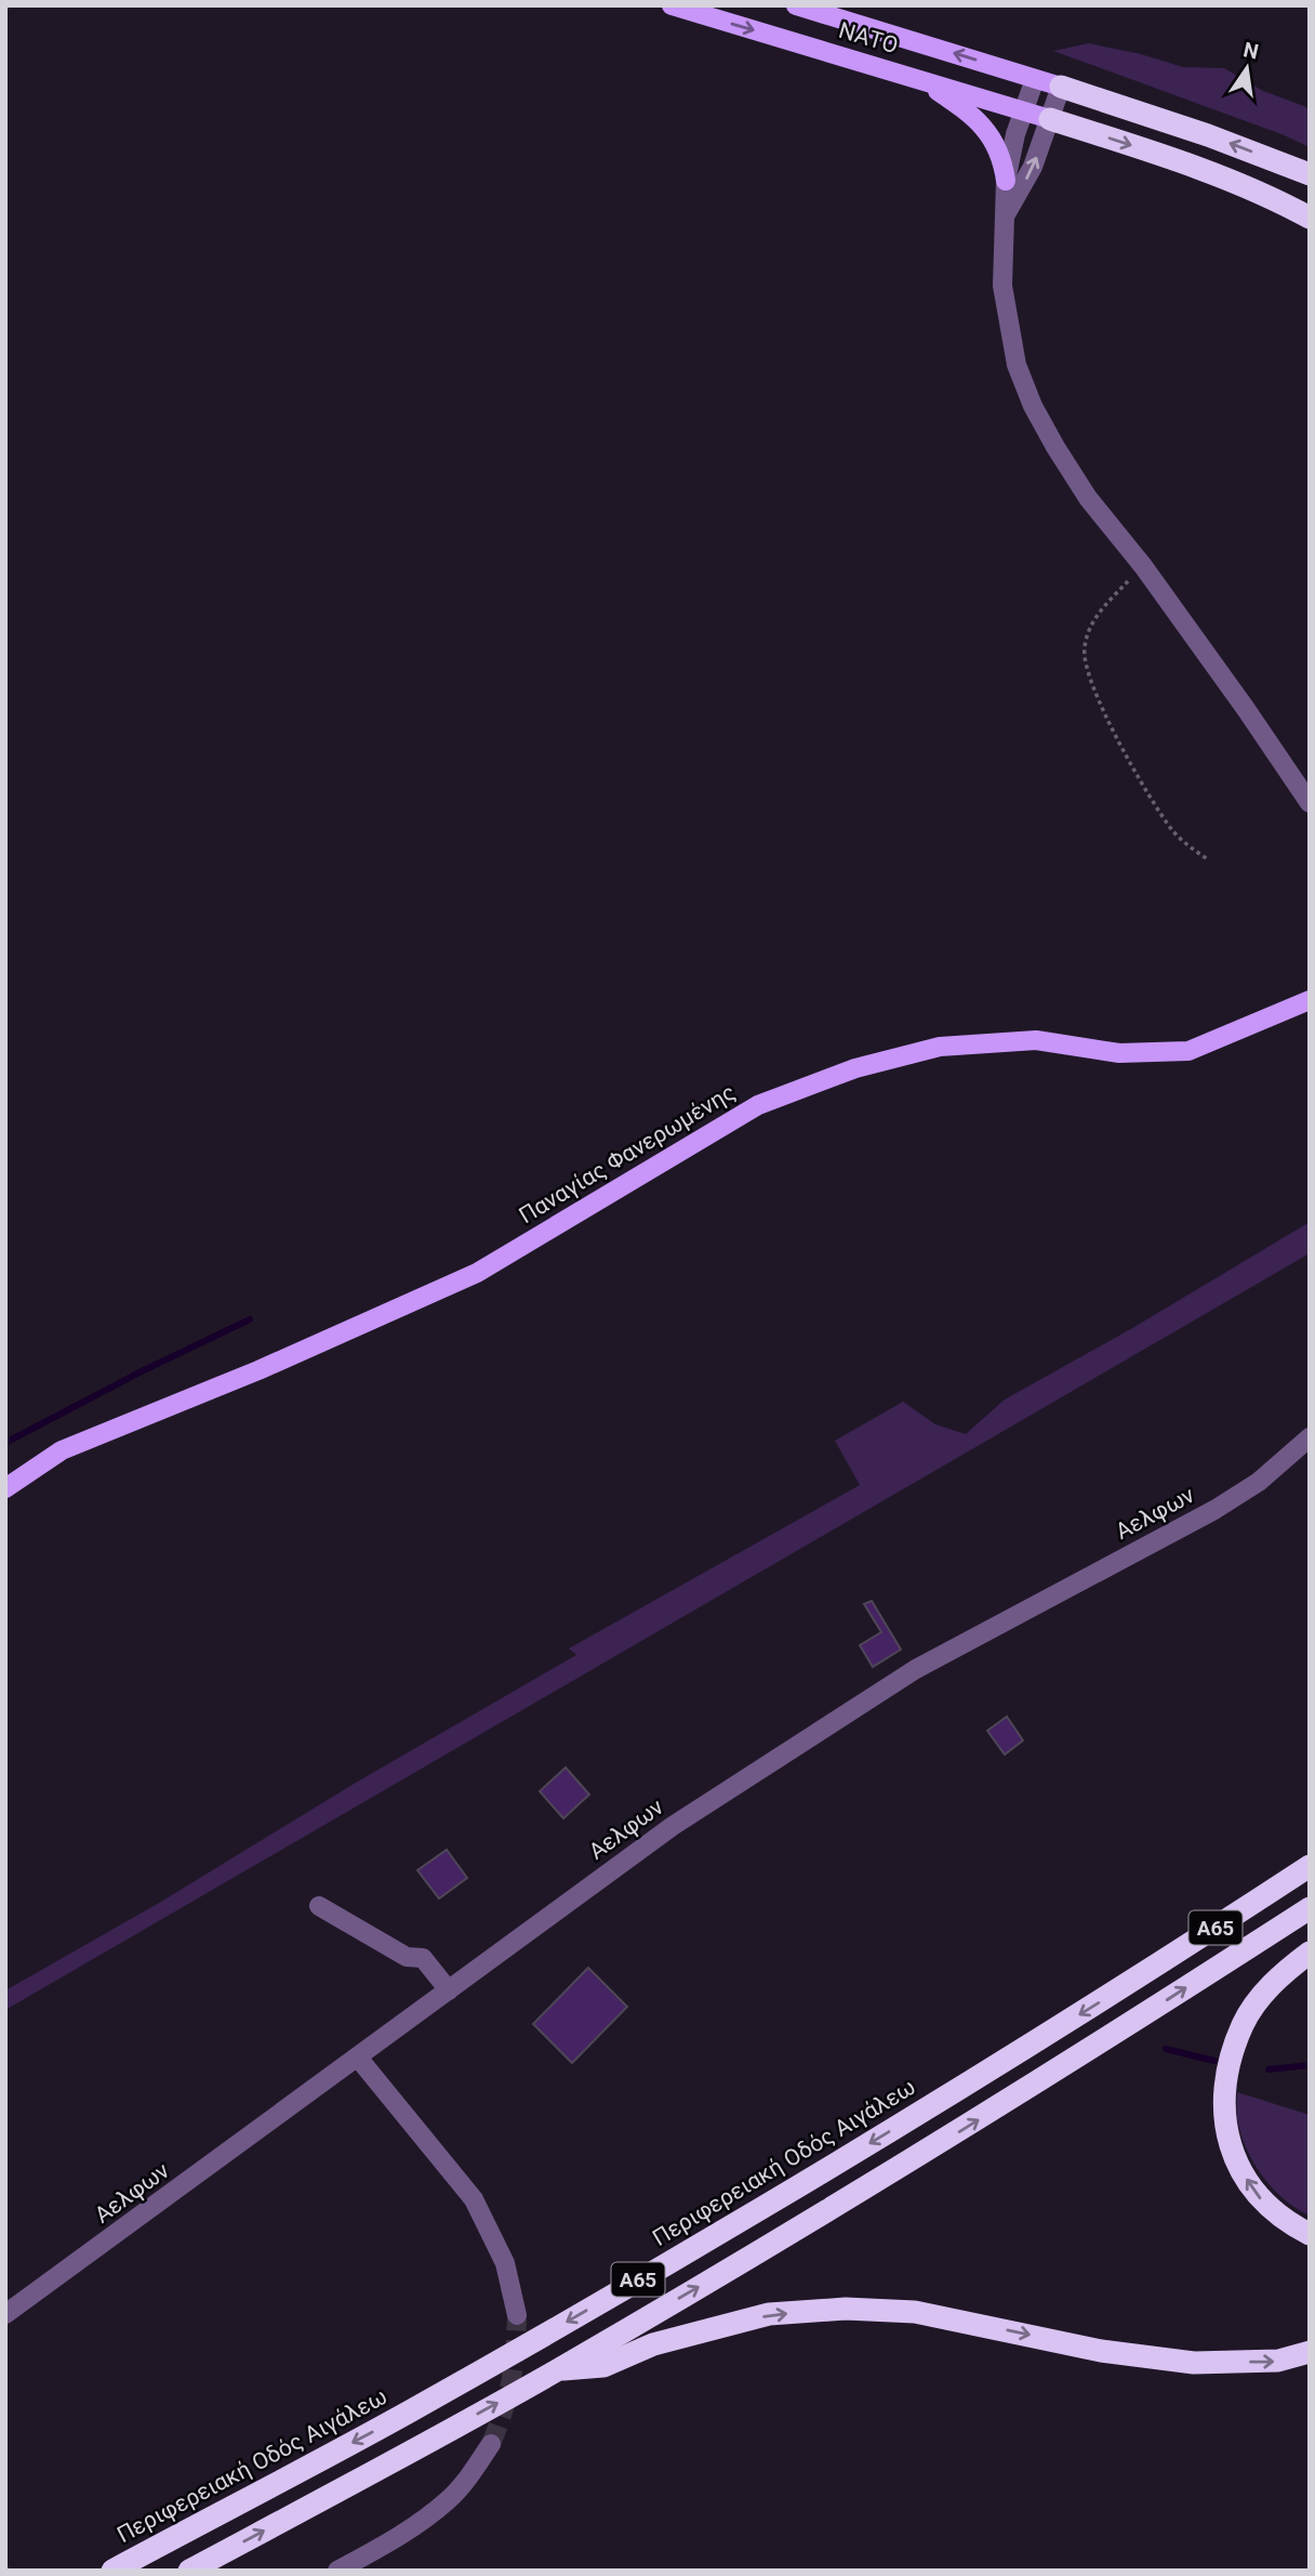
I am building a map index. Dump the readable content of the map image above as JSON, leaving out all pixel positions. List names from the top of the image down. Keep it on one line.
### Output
{"streets":{"highway":["Α65","Περιφερειακή Οδός Αιγάλεω"],"main road":["ΝΑΤΟ","Παναγίας Φανερωμένης"],"street":["Αελφων"]},"north":"top"}
